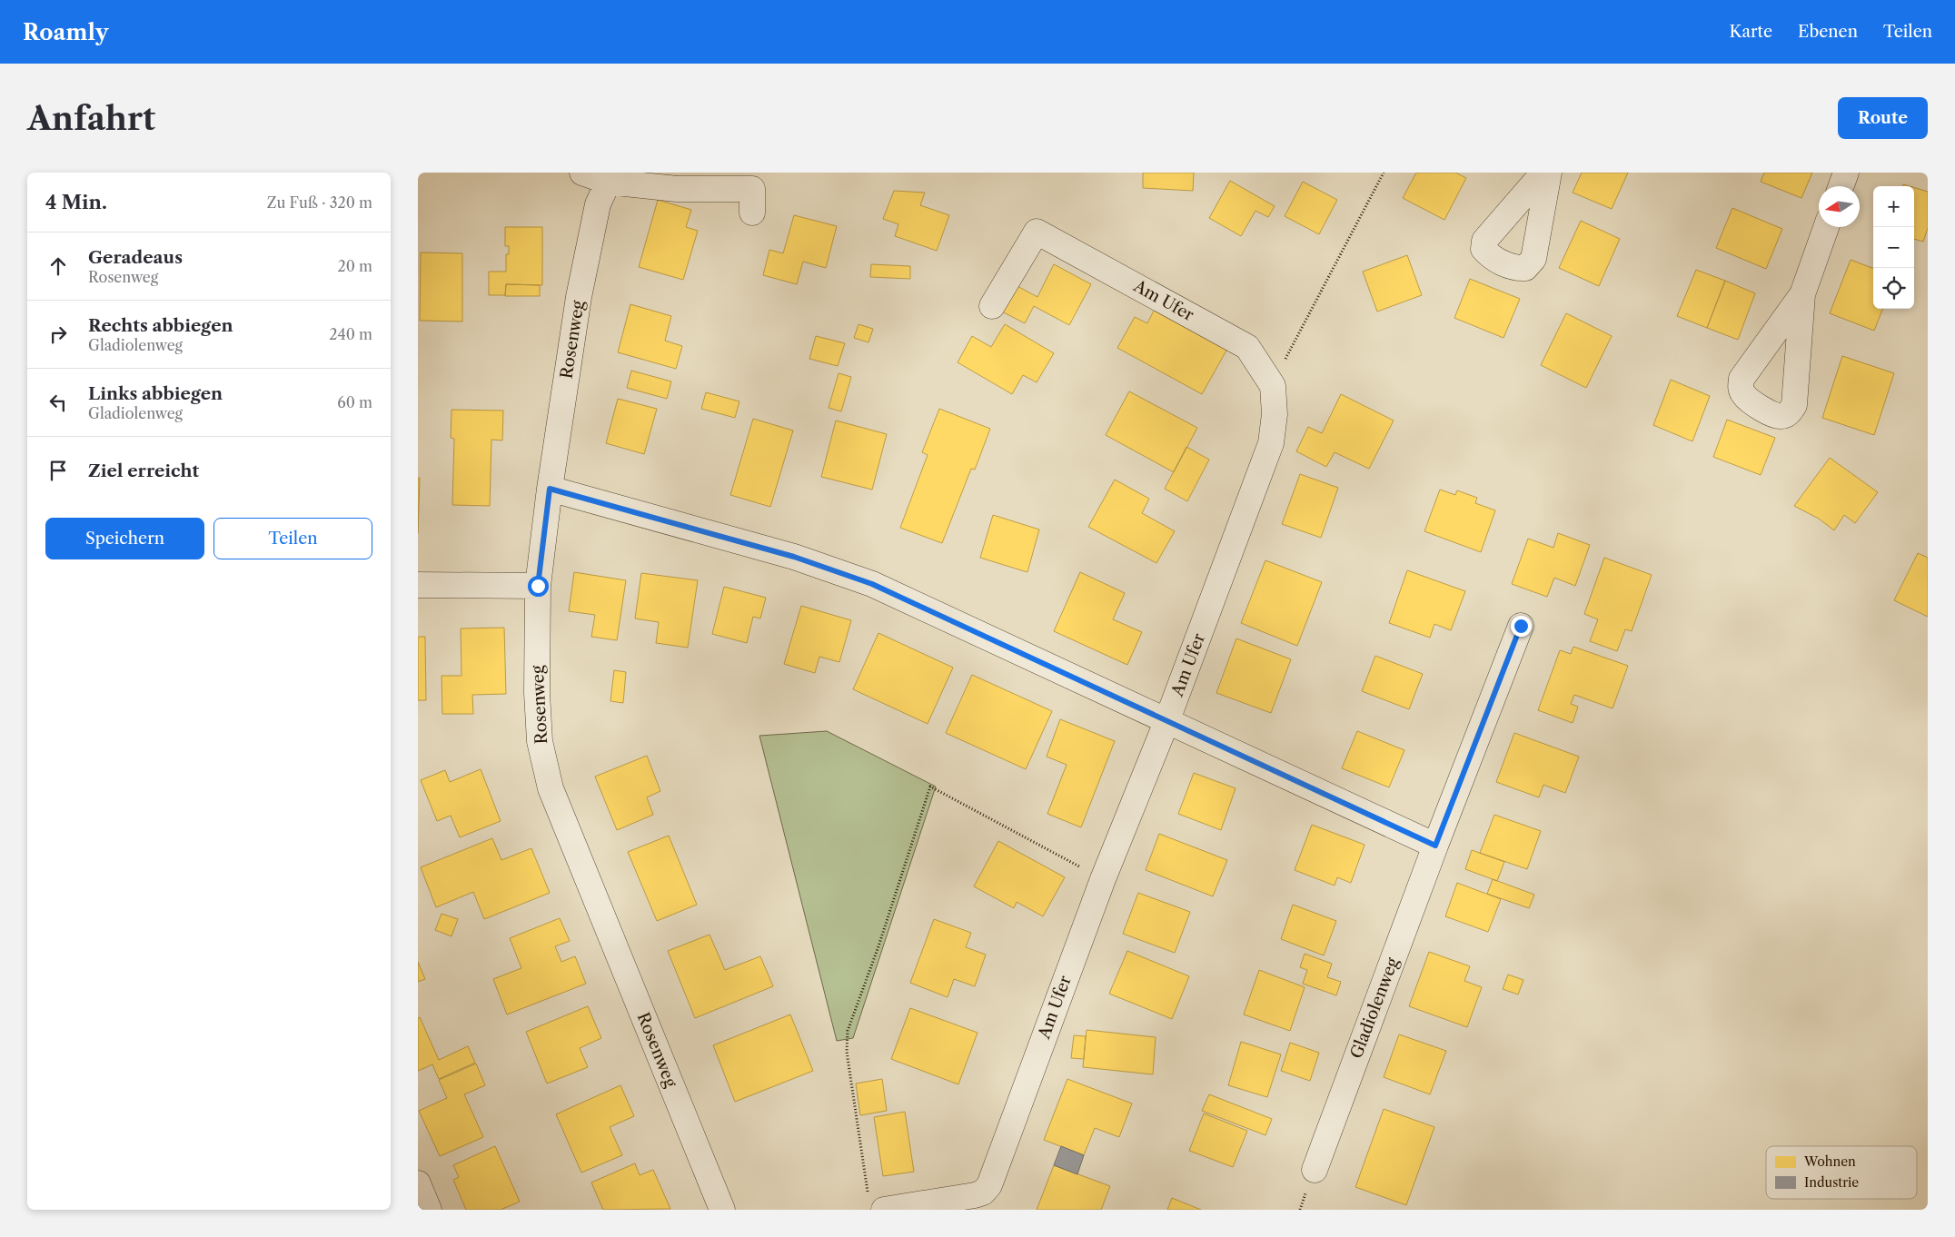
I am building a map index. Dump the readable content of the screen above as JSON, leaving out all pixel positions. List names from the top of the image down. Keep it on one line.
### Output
{"streets":{"street":["Am Ufer","Rosenweg","Gladiolenweg"]},"legend":["Wohnen","Industrie"],"north":"left","page":{"header":"Roamly","nav":["Karte","Ebenen","Teilen"],"buttons":["Route",["Speichern","Teilen"]],"title":"Anfahrt","heading":["4 Min.","Zu Fuß · 320 m"],"map_buttons":["+","−"],"list":[["Geradeaus","Rosenweg","20 m"],["Rechts abbiegen","Gladiolenweg","240 m"],["Links abbiegen","Gladiolenweg","60 m"],"Ziel erreicht"]}}
